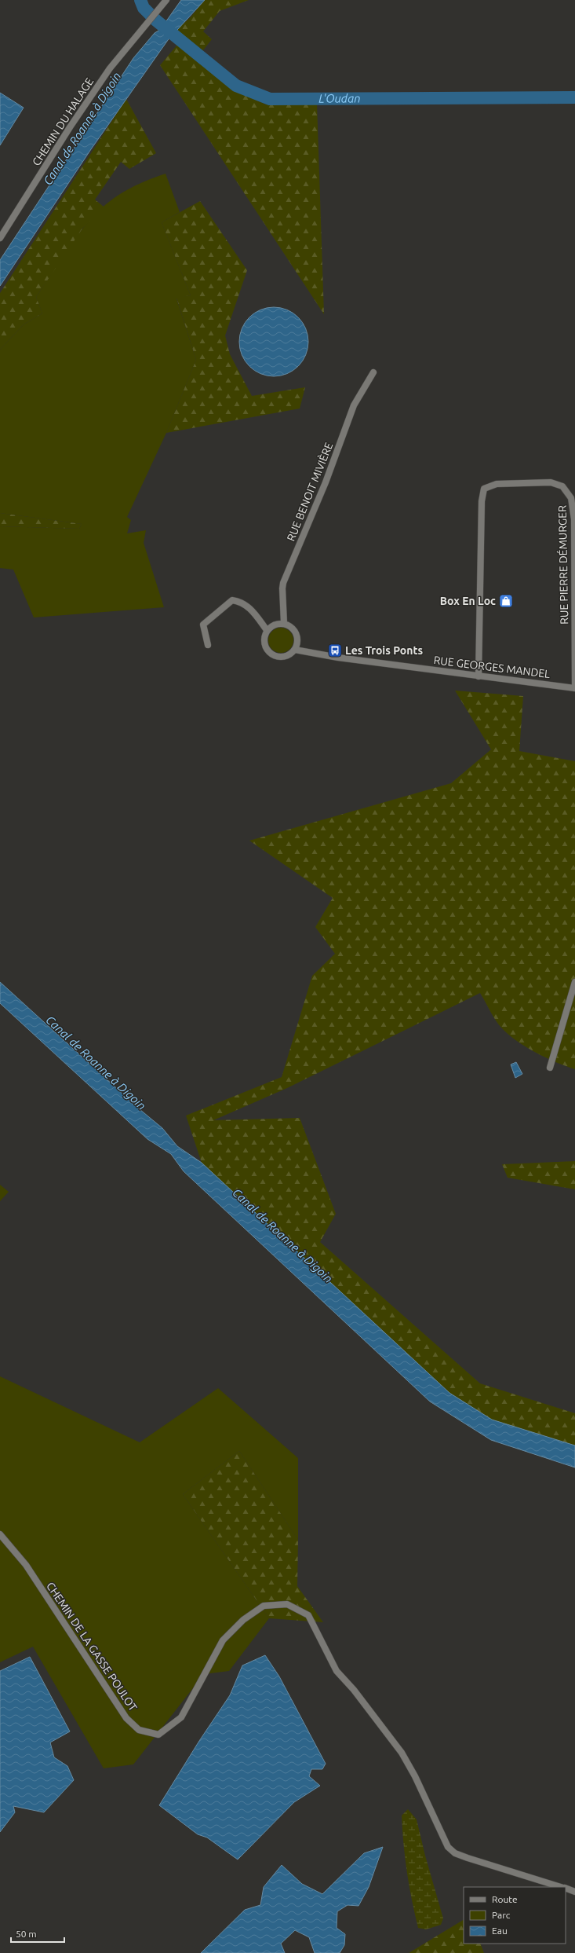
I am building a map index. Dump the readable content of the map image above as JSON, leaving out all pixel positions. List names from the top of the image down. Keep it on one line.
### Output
{"streets":{"street":["CHEMIN DU HALAGE","RUE BENOIT MIVIÈRE","RUE PIERRE DÉMURGER","RUE GEORGES MANDEL","CHEMIN DE LA GASSE POULOT"]},"crossings":[["RUE BENOIT MIVIÈRE","RUE GEORGES MANDEL"],["RUE PIERRE DÉMURGER","RUE GEORGES MANDEL"]],"water":["L'Oudan","Canal de Roanne à Digoin"],"places":{"shop":["Box En Loc"],"bus stop":["Les Trois Ponts"]},"legend":["Route","Parc","Eau"],"scale_bar":"50 m"}
